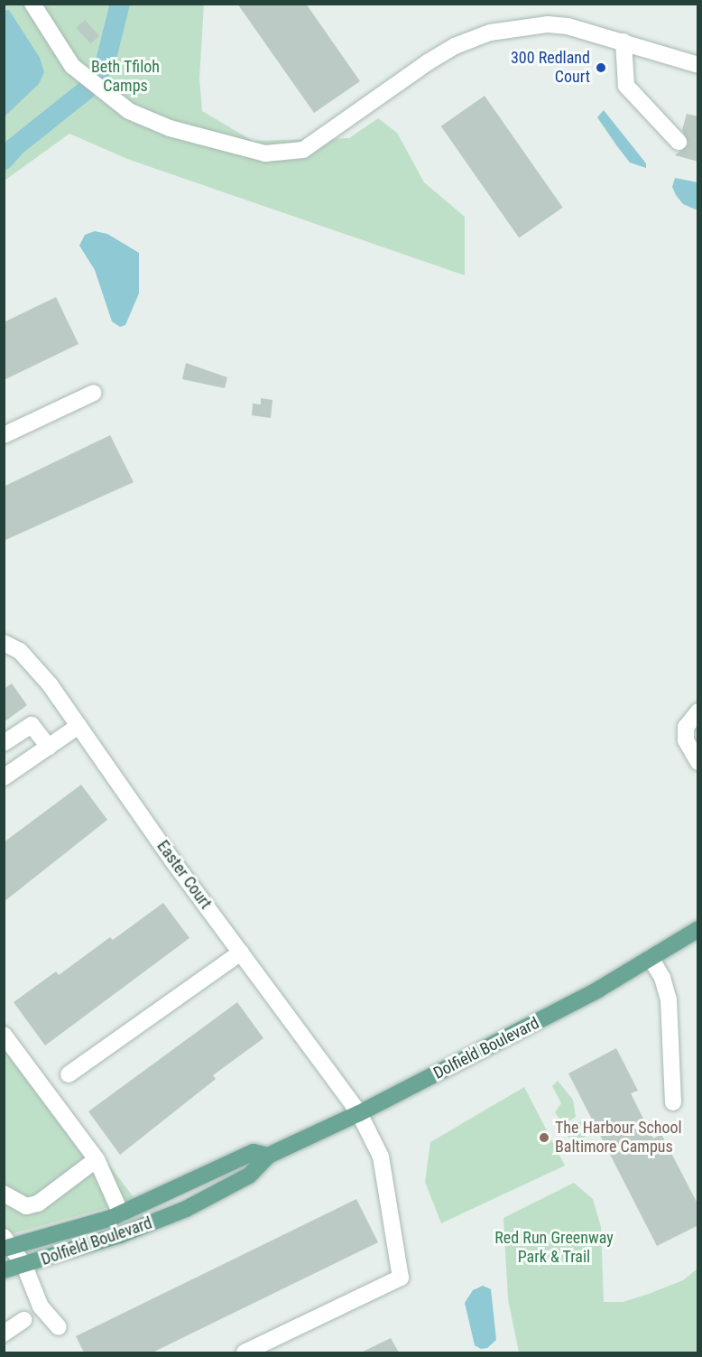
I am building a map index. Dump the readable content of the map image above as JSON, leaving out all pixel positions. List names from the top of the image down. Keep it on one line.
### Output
{"streets":{"main road":["Dolfield Boulevard"],"street":["Easter Court"]},"crossings":[["Easter Court","Dolfield Boulevard"]],"parks":["Beth Tfiloh Camps","Red Run Greenway Park & Trail"],"places":["300 Redland Court","The Harbour School Baltimore Campus"]}
